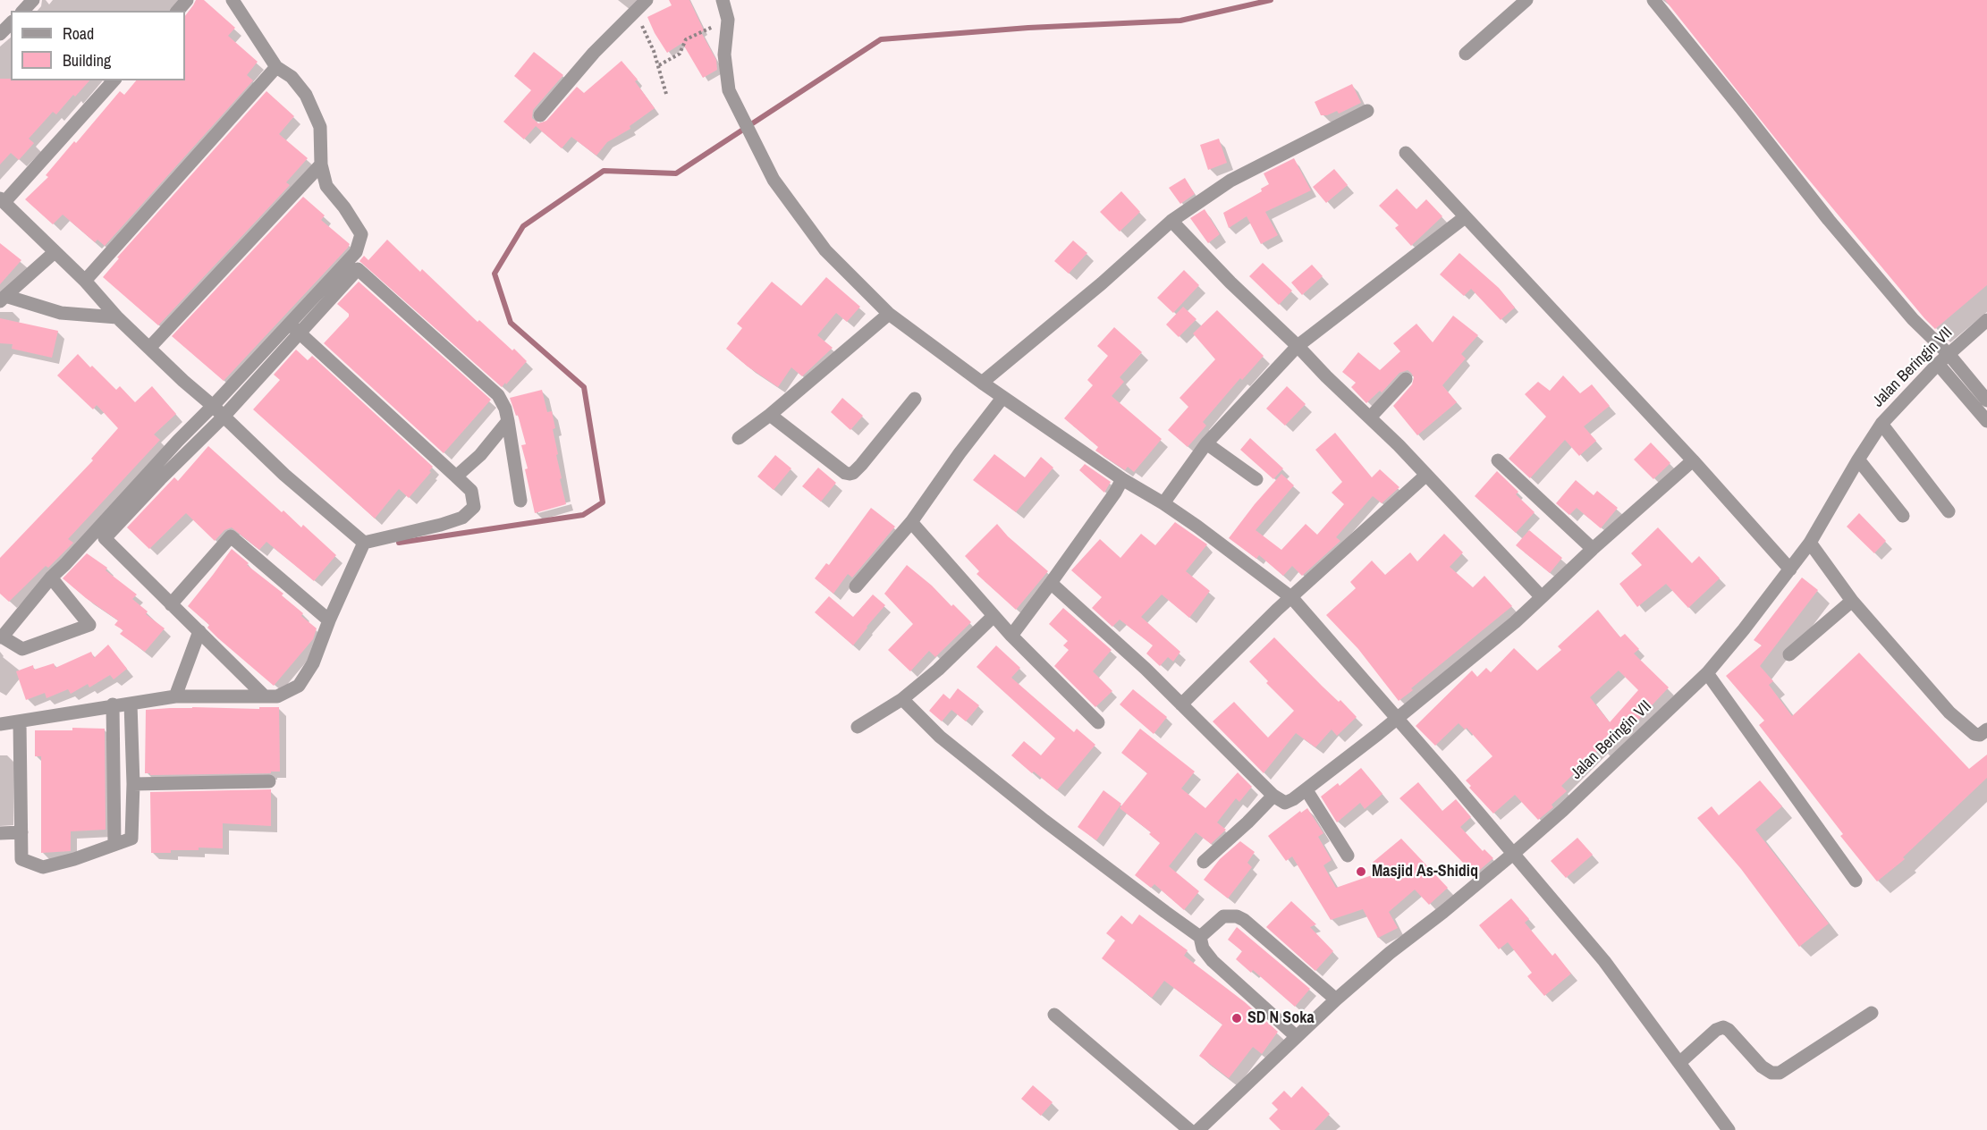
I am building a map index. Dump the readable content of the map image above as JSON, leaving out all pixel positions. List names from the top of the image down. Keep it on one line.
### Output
{"streets":{"street":["Jalan Beringin VII"]},"places":["Masjid As-Shidiq","SD N Soka"],"legend":["Road","Building"]}
